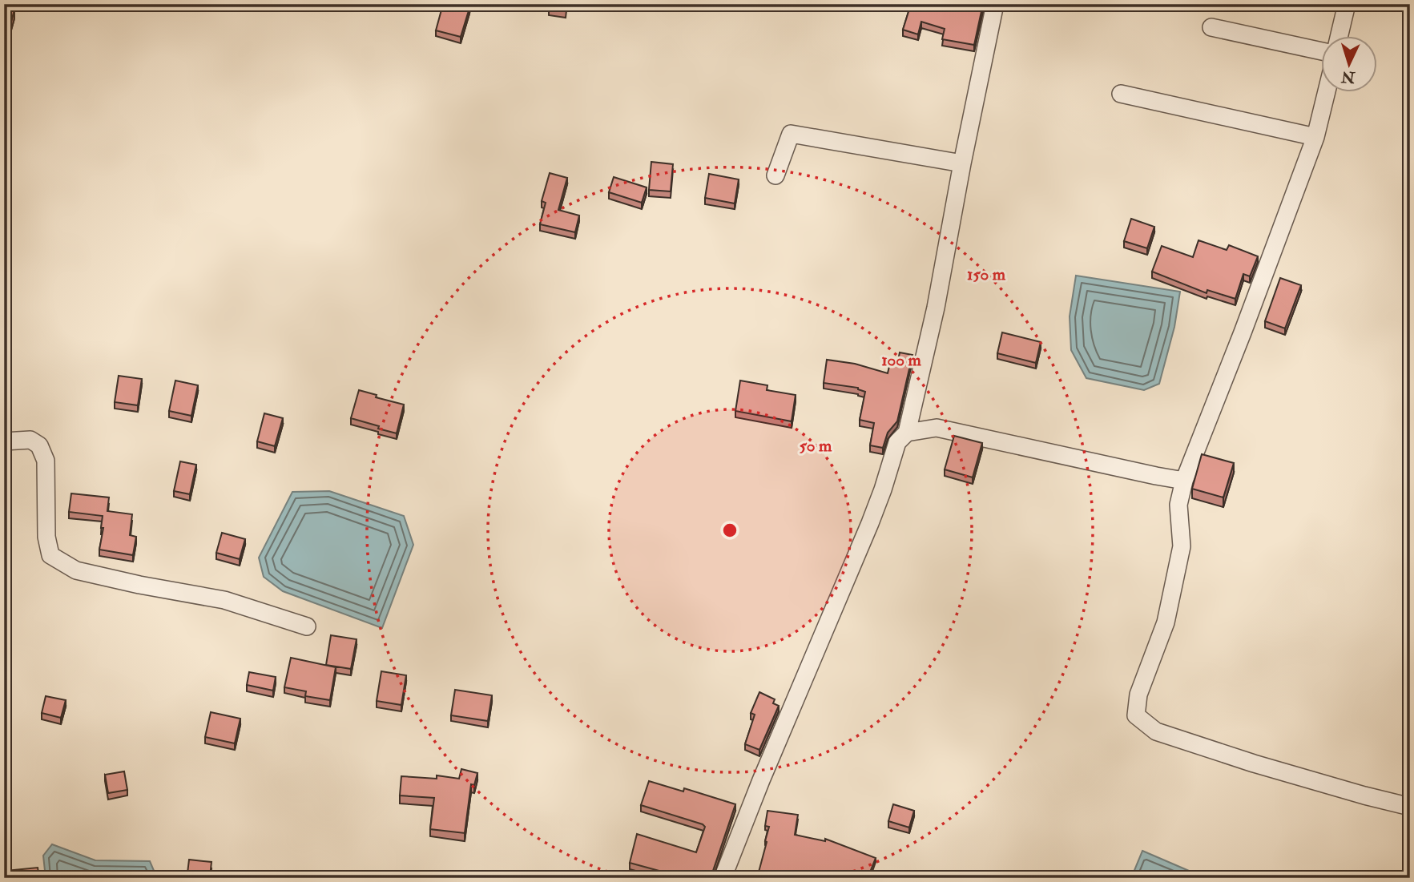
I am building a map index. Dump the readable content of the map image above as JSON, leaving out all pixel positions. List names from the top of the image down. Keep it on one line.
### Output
{"north":"bottom","rings":["150 m","100 m","50 m"]}
